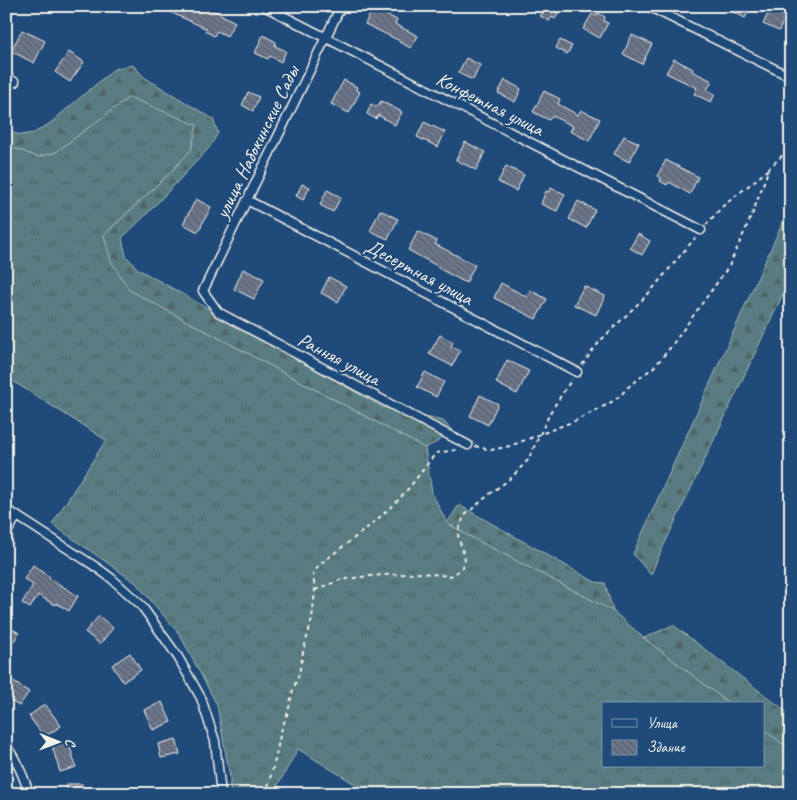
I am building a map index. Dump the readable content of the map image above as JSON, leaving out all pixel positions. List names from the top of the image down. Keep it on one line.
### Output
{"streets":{"street":["Конфетная улица","улица Набокинские Сады","Десертная улица","Ранняя улица"]},"crossings":[["Конфетная улица","улица Набокинские Сады"],["улица Набокинские Сады","Десертная улица"],["улица Набокинские Сады","Ранняя улица"]],"legend":["Улица","Здание"],"north":"right"}
